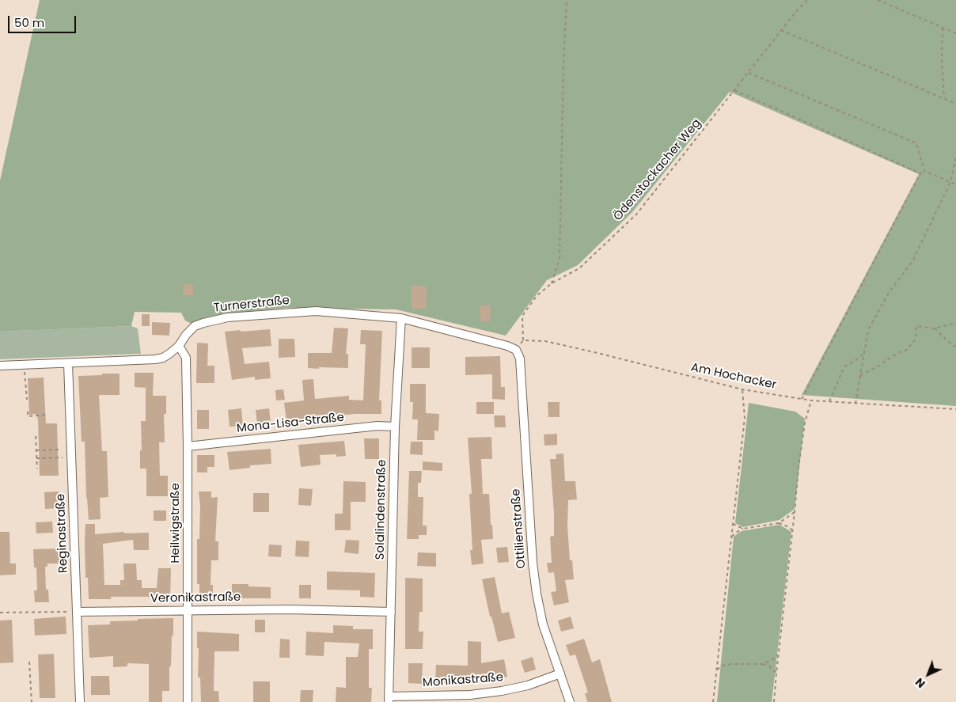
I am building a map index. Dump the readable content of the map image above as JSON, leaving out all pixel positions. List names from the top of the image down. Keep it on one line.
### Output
{"streets":{"street":["Turnerstraße","Mona-Lisa-Straße","Solalindenstraße","Heilwigstraße","Ottilienstraße","Reginastraße","Veronikastraße","Monikastraße"],"path":["Ödenstockacher Weg","Am Hochacker"]},"crossings":[["Ödenstockacher Weg","Am Hochacker"],["Turnerstraße","Solalindenstraße"],["Turnerstraße","Heilwigstraße"],["Turnerstraße","Ottilienstraße"],["Turnerstraße","Reginastraße"],["Mona-Lisa-Straße","Solalindenstraße"],["Mona-Lisa-Straße","Heilwigstraße"],["Solalindenstraße","Veronikastraße"],["Solalindenstraße","Monikastraße"],["Heilwigstraße","Veronikastraße"],["Ottilienstraße","Monikastraße"],["Reginastraße","Veronikastraße"]],"scale_bar":"50 m","north":"bottom left"}
